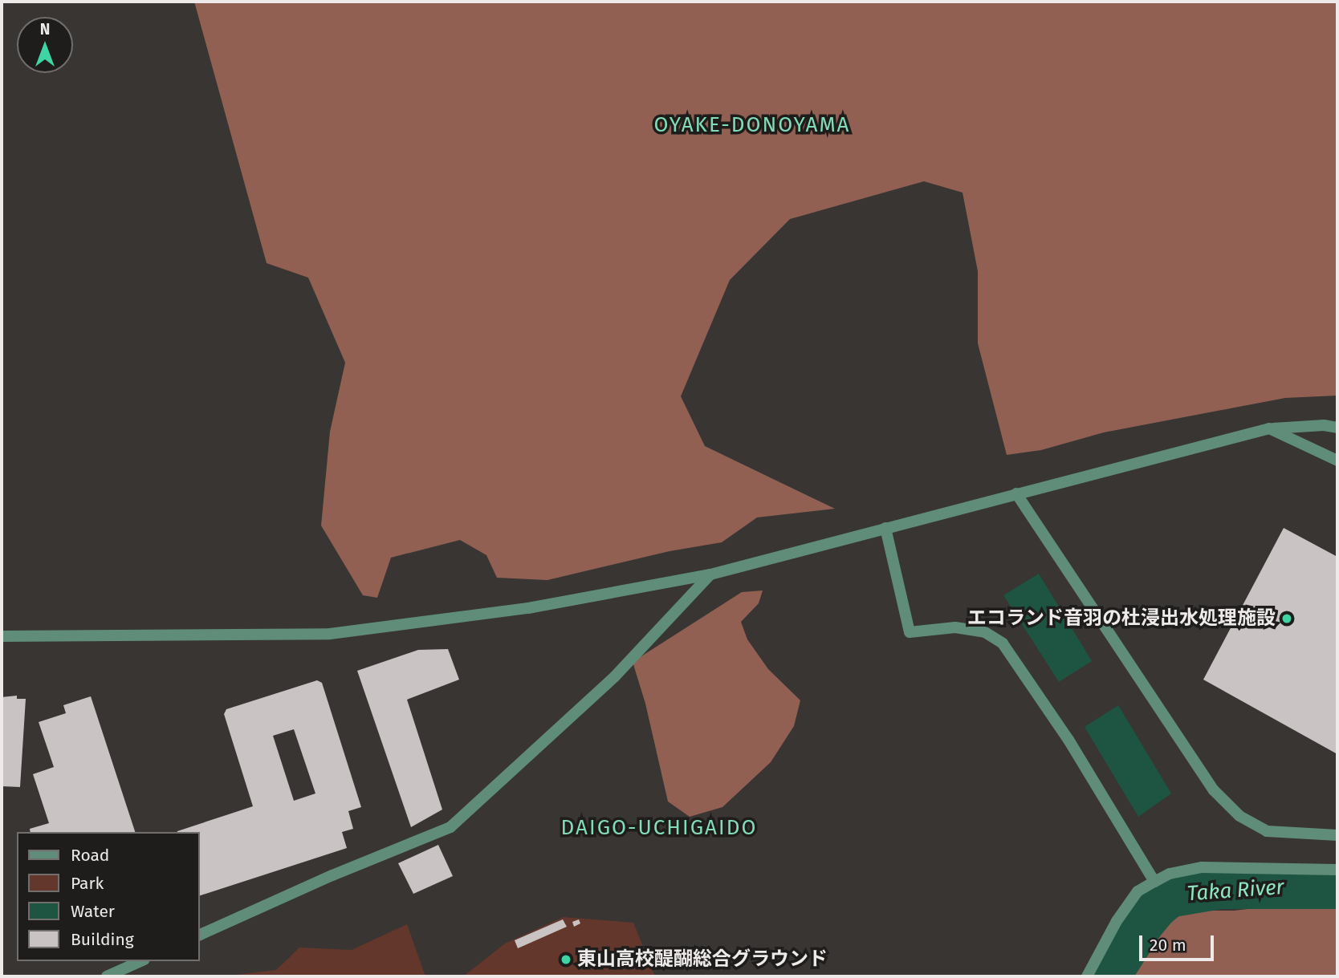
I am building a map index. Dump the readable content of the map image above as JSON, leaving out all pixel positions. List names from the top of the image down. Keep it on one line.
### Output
{"districts":["OYAKE-DONOYAMA","DAIGO-UCHIGAIDO"],"water":["Taka River"],"places":["エコランド音羽の杜浸出水処理施設","東山高校醍醐総合グラウンド"],"legend":["Road","Park","Water","Building"],"scale_bar":"20 m","north":"top"}
